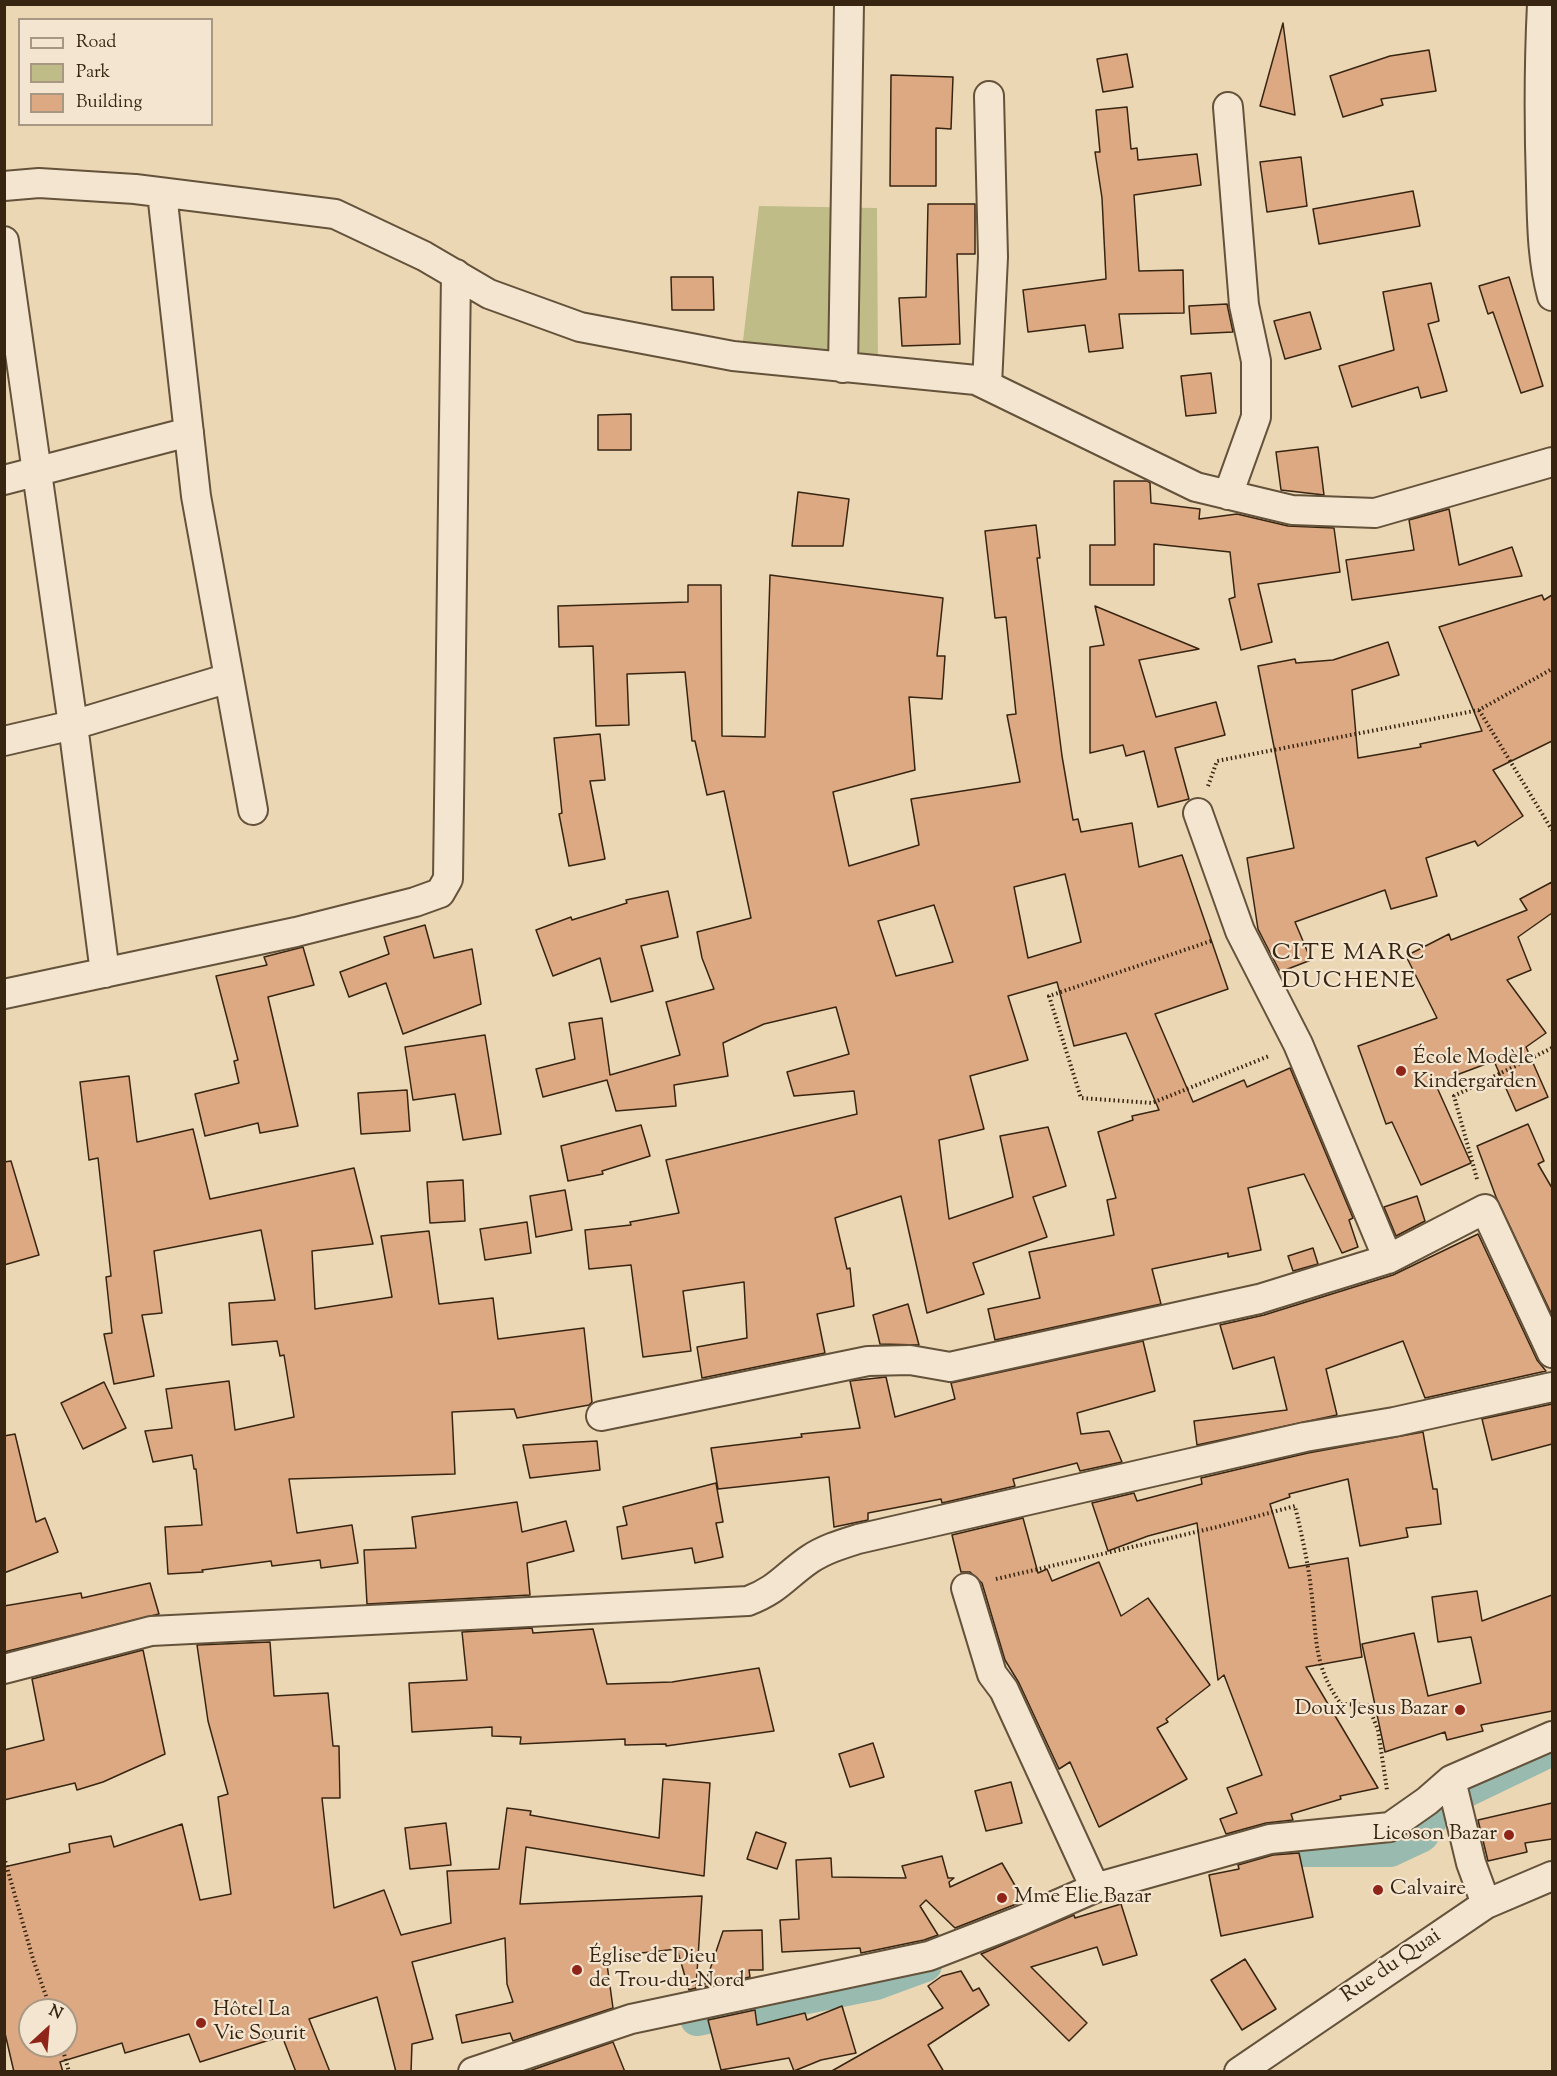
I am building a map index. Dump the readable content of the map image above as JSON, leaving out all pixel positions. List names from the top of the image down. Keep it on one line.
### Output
{"streets":{"street":["Rue du Quai"]},"districts":["CITE MARC DUCHENE"],"places":["École Modèle Kindergarden","Doux Jesus Bazar","Licoson Bazar","Calvaire","Mme Elie Bazar","Église de Dieu de Trou-du-Nord","Hôtel La Vie Sourit"],"legend":["Road","Park","Building"],"north":"top right"}
